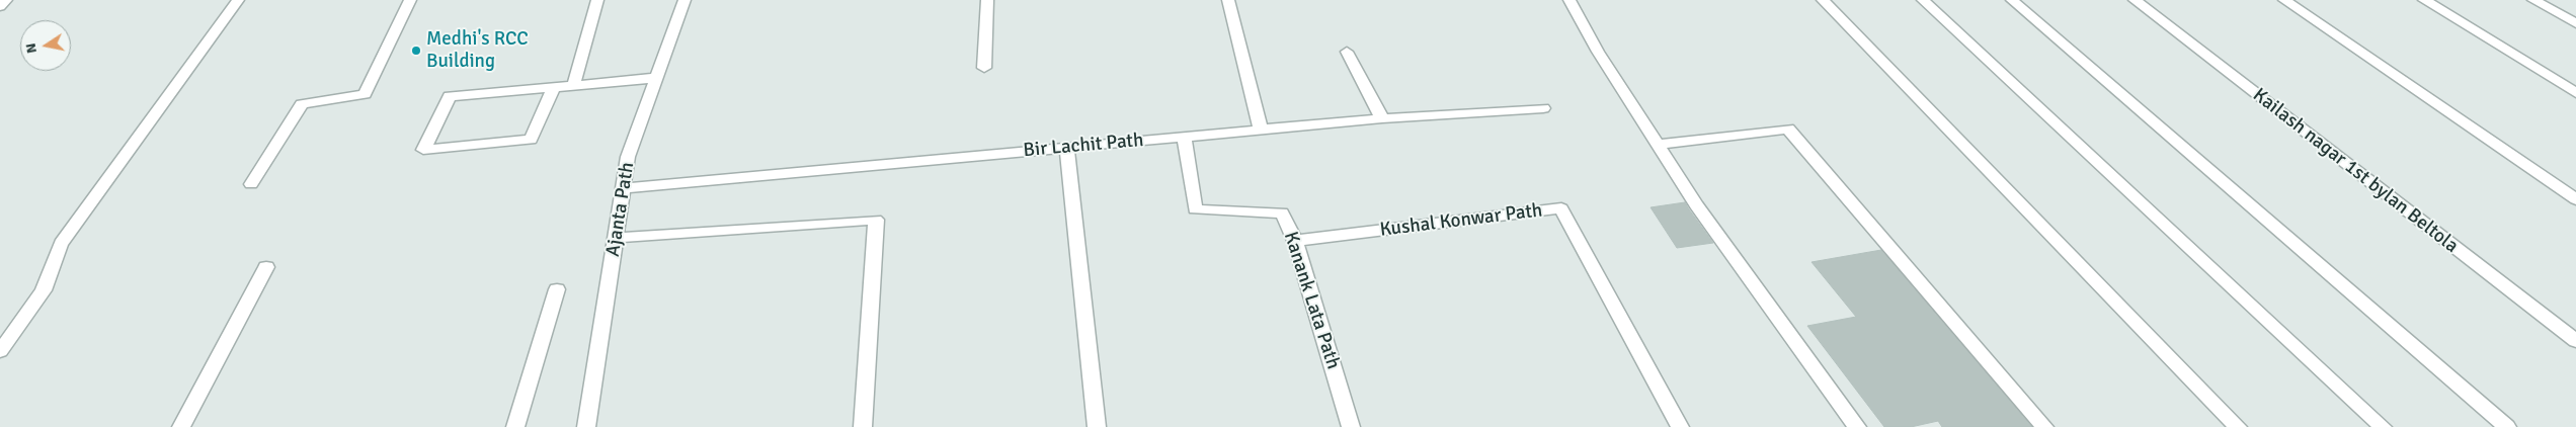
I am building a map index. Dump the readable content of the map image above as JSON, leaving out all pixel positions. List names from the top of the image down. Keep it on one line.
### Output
{"streets":{"street":["Bir Lachit Path","Kailash nagar 1st bylan Beltola","Ajanta Path","Kushal Konwar Path","Kanank Lata Path"]},"crossings":[["Bir Lachit Path","Ajanta Path"],["Bir Lachit Path","Kanank Lata Path"],["Kushal Konwar Path","Kanank Lata Path"]],"places":["Medhi's RCC Building"],"north":"left"}
